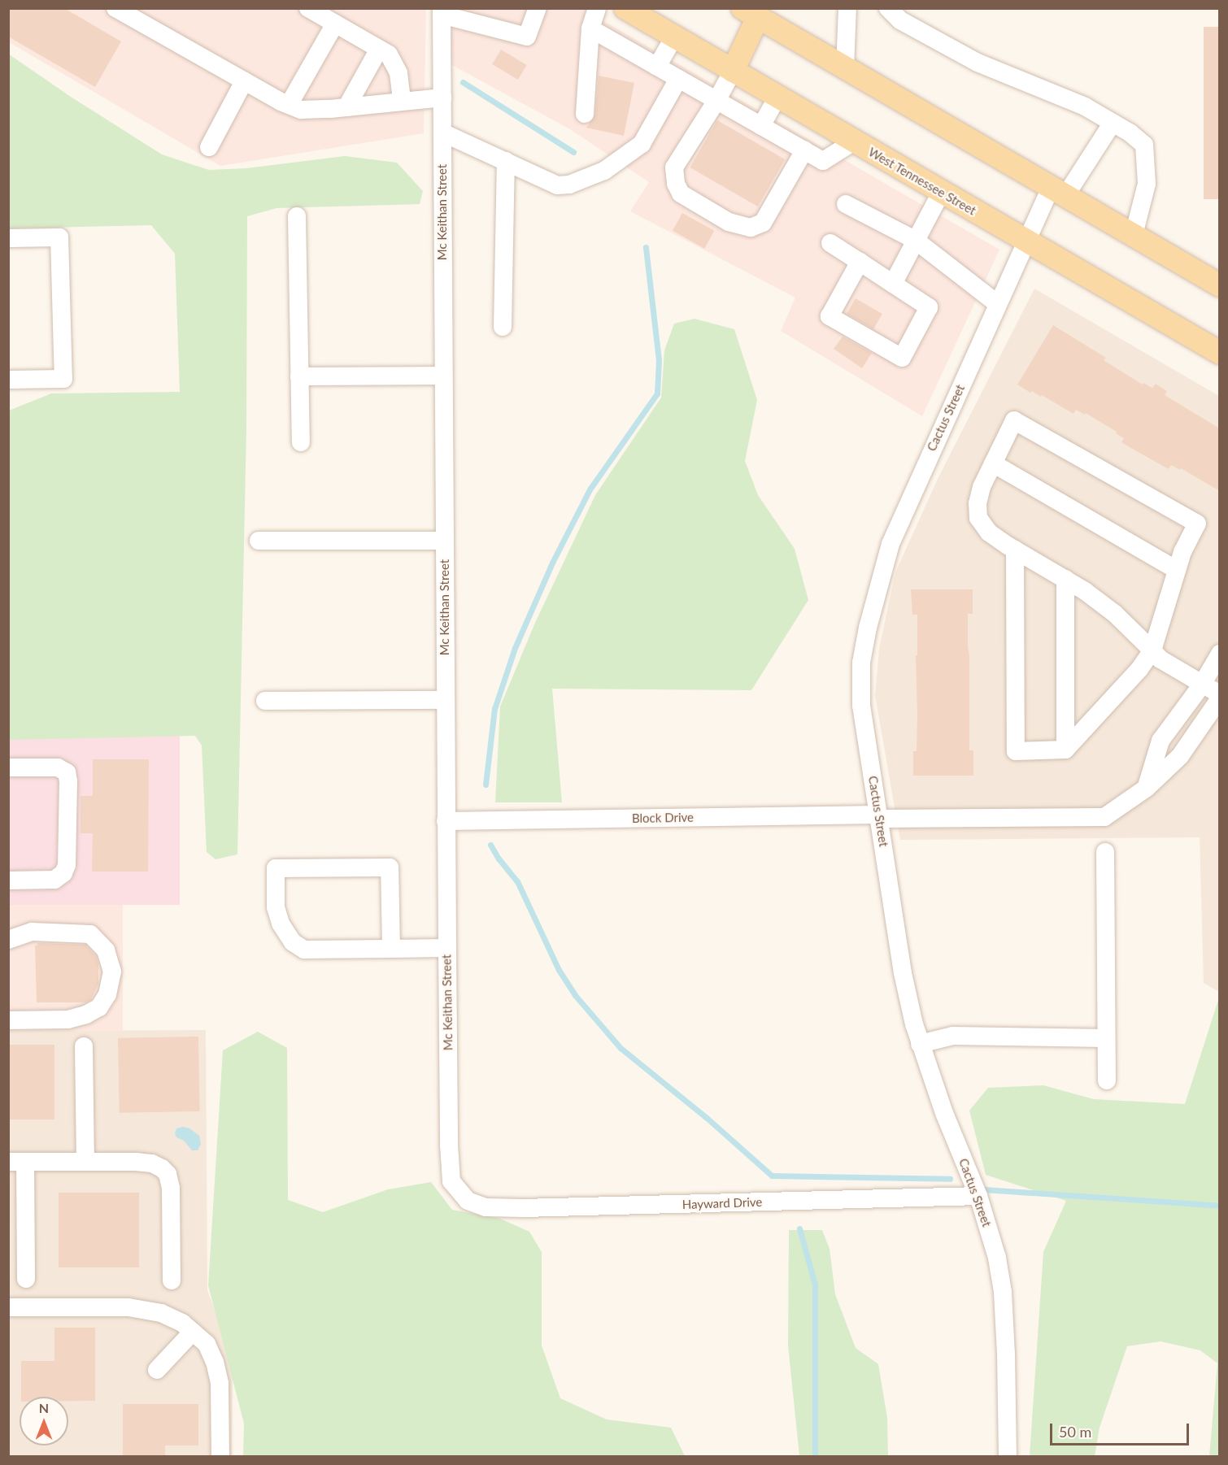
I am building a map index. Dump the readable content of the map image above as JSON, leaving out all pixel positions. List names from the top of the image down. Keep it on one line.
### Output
{"streets":{"main road":["West Tennessee Street"],"street":["Mc Keithan Street","Cactus Street","Block Drive","Hayward Drive"]},"crossings":[["West Tennessee Street","Cactus Street"],["Mc Keithan Street","Block Drive"],["Mc Keithan Street","Hayward Drive"],["Cactus Street","Block Drive"],["Cactus Street","Hayward Drive"]],"scale_bar":"50 m","north":"top"}
